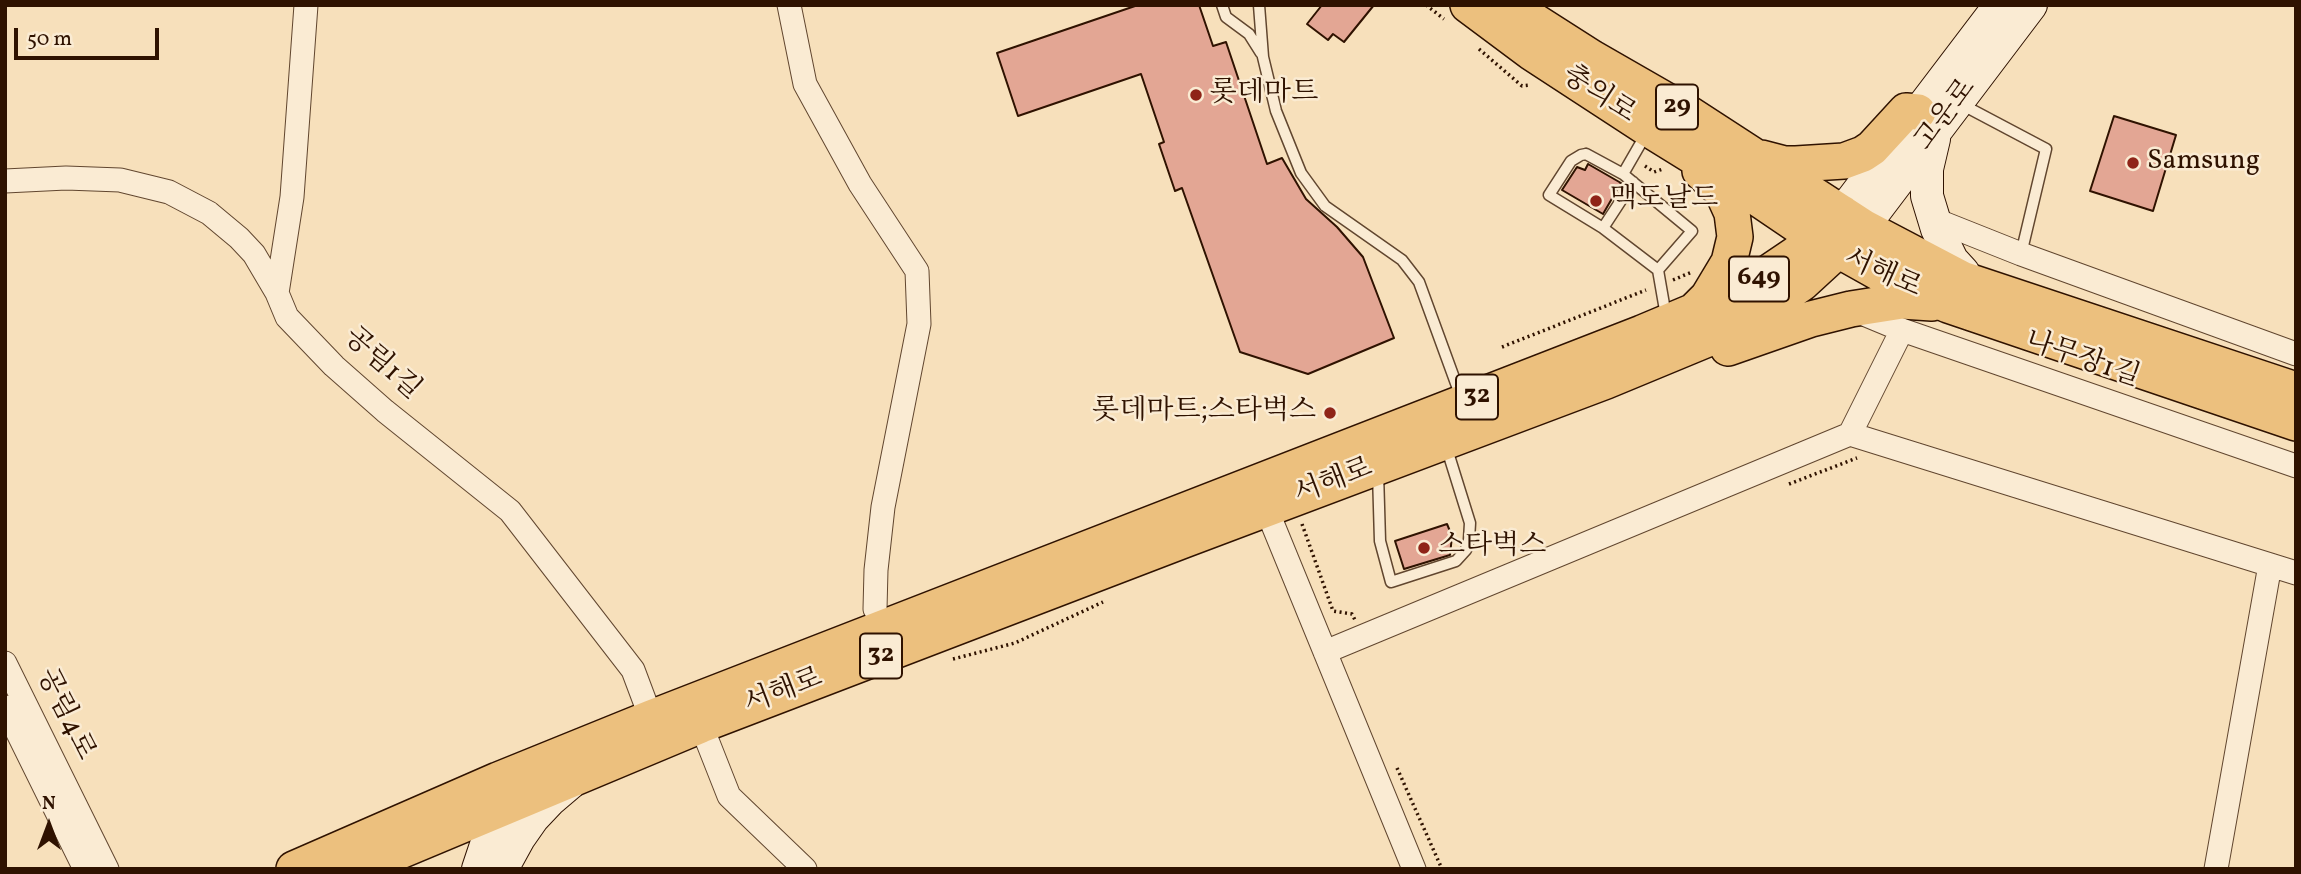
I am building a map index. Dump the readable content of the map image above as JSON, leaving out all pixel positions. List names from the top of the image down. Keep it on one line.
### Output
{"streets":{"main road":["충의로","29","고운로","서해로","649","32"],"street":["나무장1길","공림1길","공림4로"]},"crossings":[["충의로","고운로"],["충의로","서해로"],["충의로","32"],["고운로","서해로"],["서해로","공림1길"],["서해로","32"]],"places":["롯데마트","Samsung","맥도날드","롯데마트;스타벅스","스타벅스"],"scale_bar":"50 m","north":"top"}
